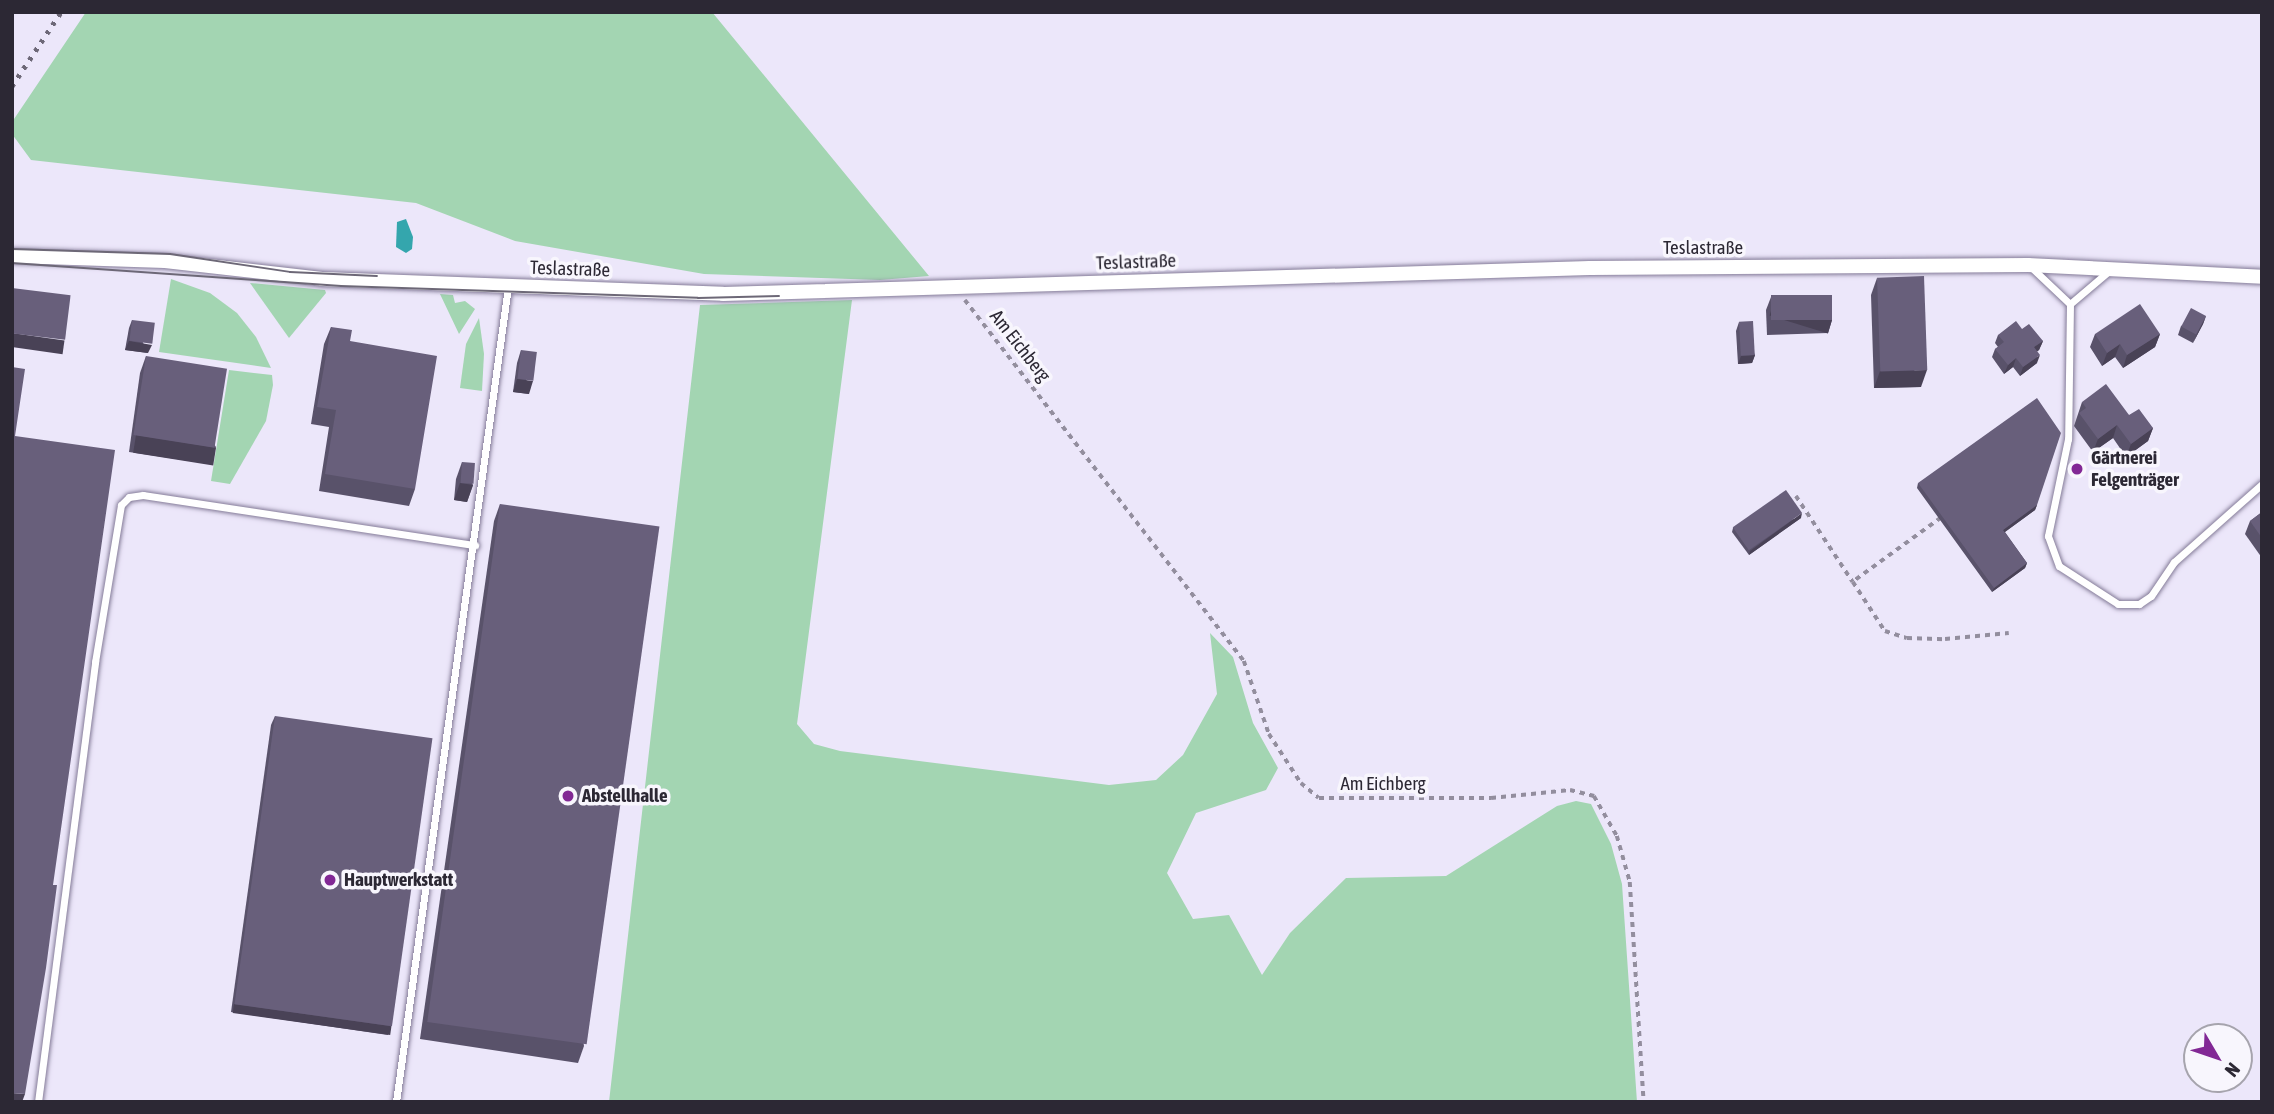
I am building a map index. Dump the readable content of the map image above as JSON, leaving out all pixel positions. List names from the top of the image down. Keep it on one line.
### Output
{"streets":{"street":["Teslastraße"],"path":["Am Eichberg"]},"crossings":[["Teslastraße","Am Eichberg"]],"places":["Gärtnerei Felgenträger","Abstellhalle","Hauptwerkstatt"],"north":"bottom right"}
